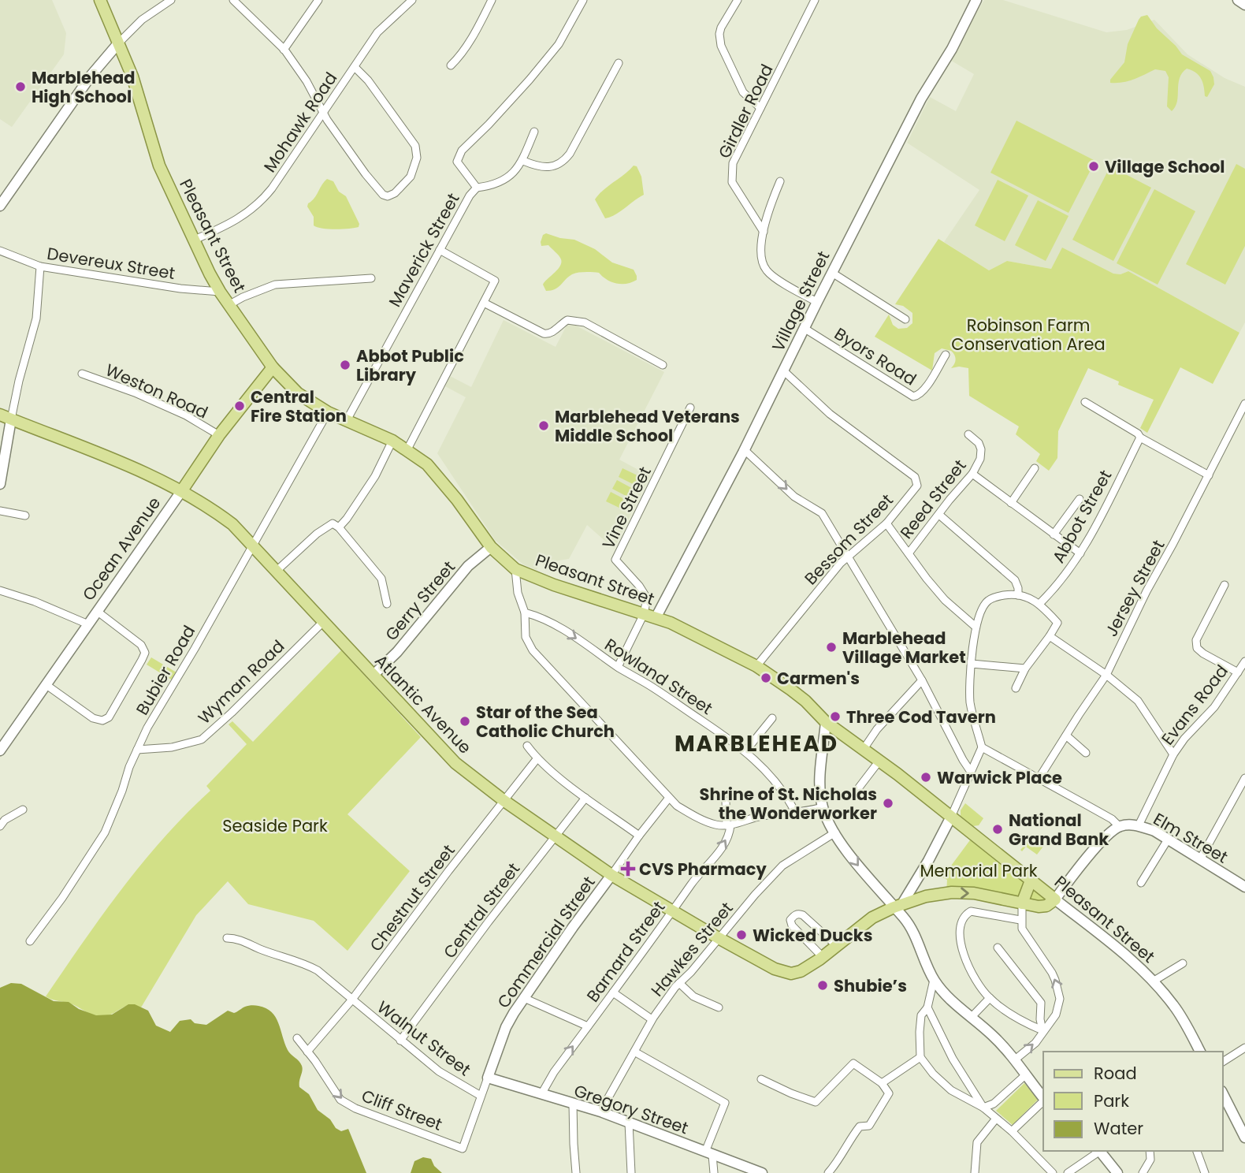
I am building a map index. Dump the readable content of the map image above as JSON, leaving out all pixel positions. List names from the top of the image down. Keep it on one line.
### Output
{"streets":{"main road":["Pleasant Street","Village Street","Ocean Avenue","Gerry Street","Atlantic Avenue","Elm Street","Commercial Street","Gregory Street"],"street":["Girdler Road","Mohawk Road","Maverick Street","Devereux Street","Byors Road","Weston Road","Reed Street","Vine Street","Abbot Street","Bessom Street","Jersey Street","Bubier Road","Rowland Street","Wyman Road","Evans Road","Chestnut Street","Central Street","Hawkes Street","Barnard Street","Walnut Street","Cliff Street"]},"crossings":[["Mohawk Road","Pleasant Street"],["Pleasant Street","Maverick Street"],["Pleasant Street","Devereux Street"],["Pleasant Street","Village Street"],["Pleasant Street","Vine Street"],["Pleasant Street","Bessom Street"],["Pleasant Street","Ocean Avenue"],["Pleasant Street","Gerry Street"],["Pleasant Street","Bubier Road"],["Pleasant Street","Atlantic Avenue"],["Village Street","Byors Road"],["Village Street","Bessom Street"],["Weston Road","Ocean Avenue"],["Ocean Avenue","Atlantic Avenue"],["Gerry Street","Atlantic Avenue"],["Bubier Road","Wyman Road"],["Bubier Road","Atlantic Avenue"],["Wyman Road","Atlantic Avenue"],["Atlantic Avenue","Chestnut Street"],["Atlantic Avenue","Central Street"],["Atlantic Avenue","Commercial Street"],["Atlantic Avenue","Hawkes Street"],["Atlantic Avenue","Barnard Street"],["Evans Road","Elm Street"],["Chestnut Street","Walnut Street"],["Chestnut Street","Cliff Street"],["Central Street","Walnut Street"],["Commercial Street","Walnut Street"],["Commercial Street","Gregory Street"],["Commercial Street","Cliff Street"],["Hawkes Street","Gregory Street"],["Barnard Street","Gregory Street"]],"one_way":["Barnard Street","Cliff Street"],"districts":["MARBLEHEAD"],"parks":["Robinson Farm Conservation Area","Seaside Park","Memorial Park"],"places":{"other":["Marblehead High School","Village School","Abbot Public Library","Central Fire Station","Marblehead Veterans Middle School","Marblehead Village Market","Carmen's","Three Cod Tavern","Star of the Sea Catholic Church","Warwick Place","Shrine of St. Nicholas the Wonderworker","National Grand Bank","Wicked Ducks","Shubie’s"],"health":["CVS Pharmacy"]},"legend":["Road","Park","Water"]}
